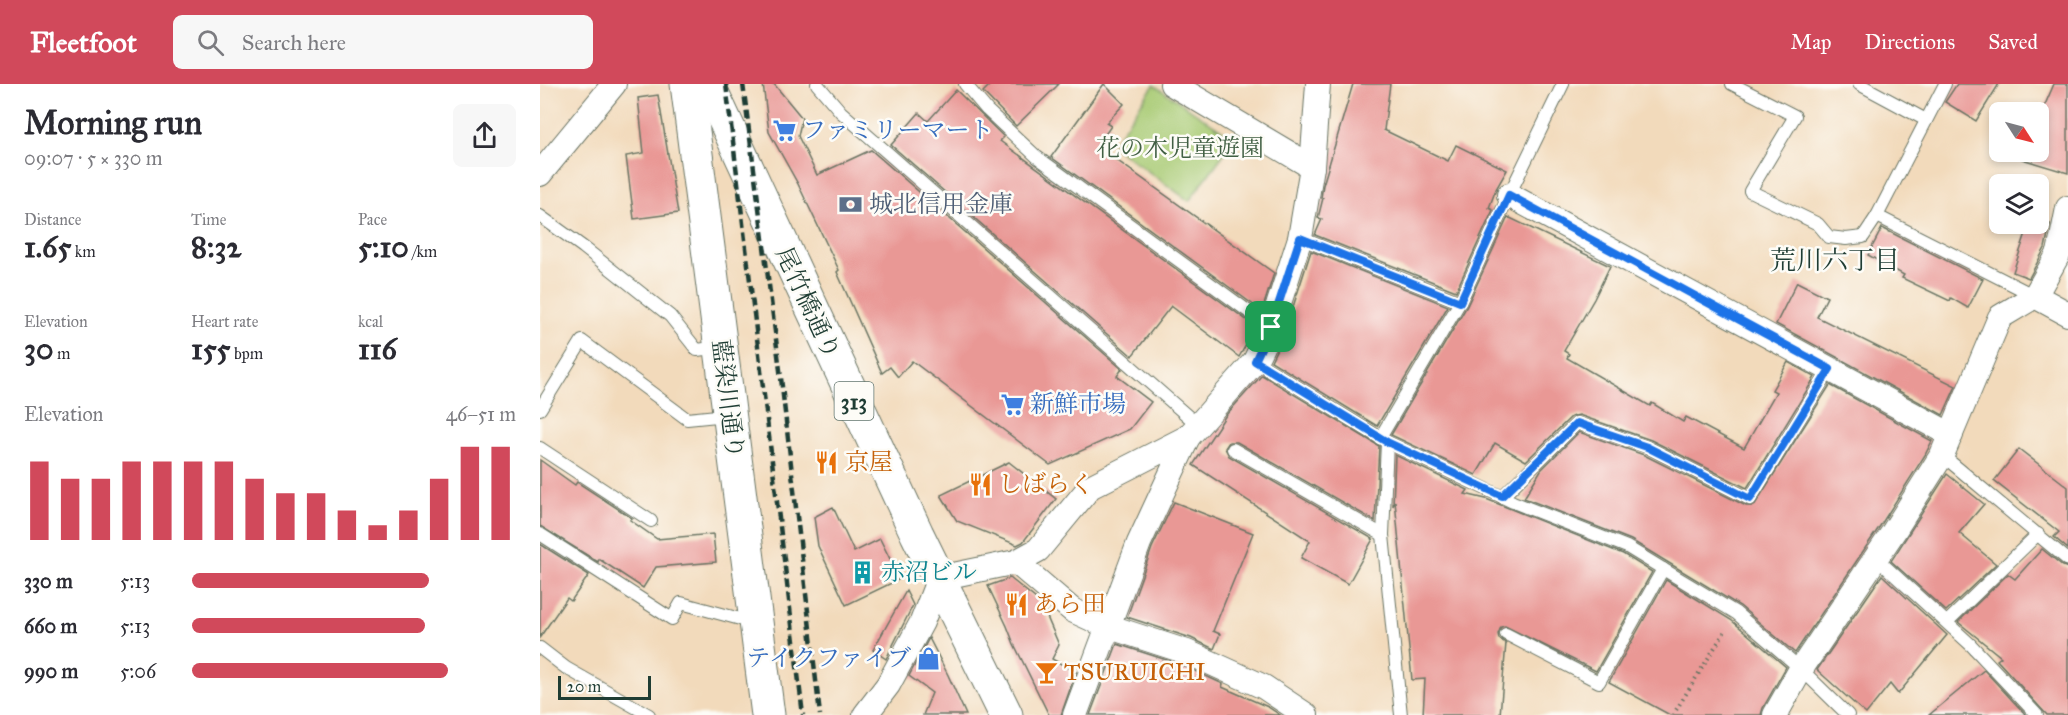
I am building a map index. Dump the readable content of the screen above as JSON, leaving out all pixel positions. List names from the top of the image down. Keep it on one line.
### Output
{"streets":{"main road":["尾竹橋通り","藍染川通り","313"]},"districts":["荒川六丁目"],"parks":["花の木児童遊園"],"places":{"supermarket":["ファミリーマート","新鮮市場"],"bank":["城北信用金庫"],"restaurant":["京屋","しばらく","あら田"],"building":["赤沼ビル"],"shop":["テイクファイブ"],"bar":["TSURUICHI"]},"scale_bar":"20 m","north":"bottom right","page":{"header":"Fleetfoot","search":"Search here","nav":["Map","Directions","Saved"],"heading":["Morning run","09:07 · 5 × 330 m"],"stats":[["Distance","1.65 km"],["Time","8:32"],["Pace","5:10 /km"],["Elevation","30 m"],["Heart rate","155 bpm"],["kcal","116"]],"chart":["Elevation","46–51 m"],"list":[{"name":"330 m","note":"5:13"},{"name":"660 m","note":"5:13"},{"name":"990 m","note":"5:06"}],"scale":"20 m"}}
